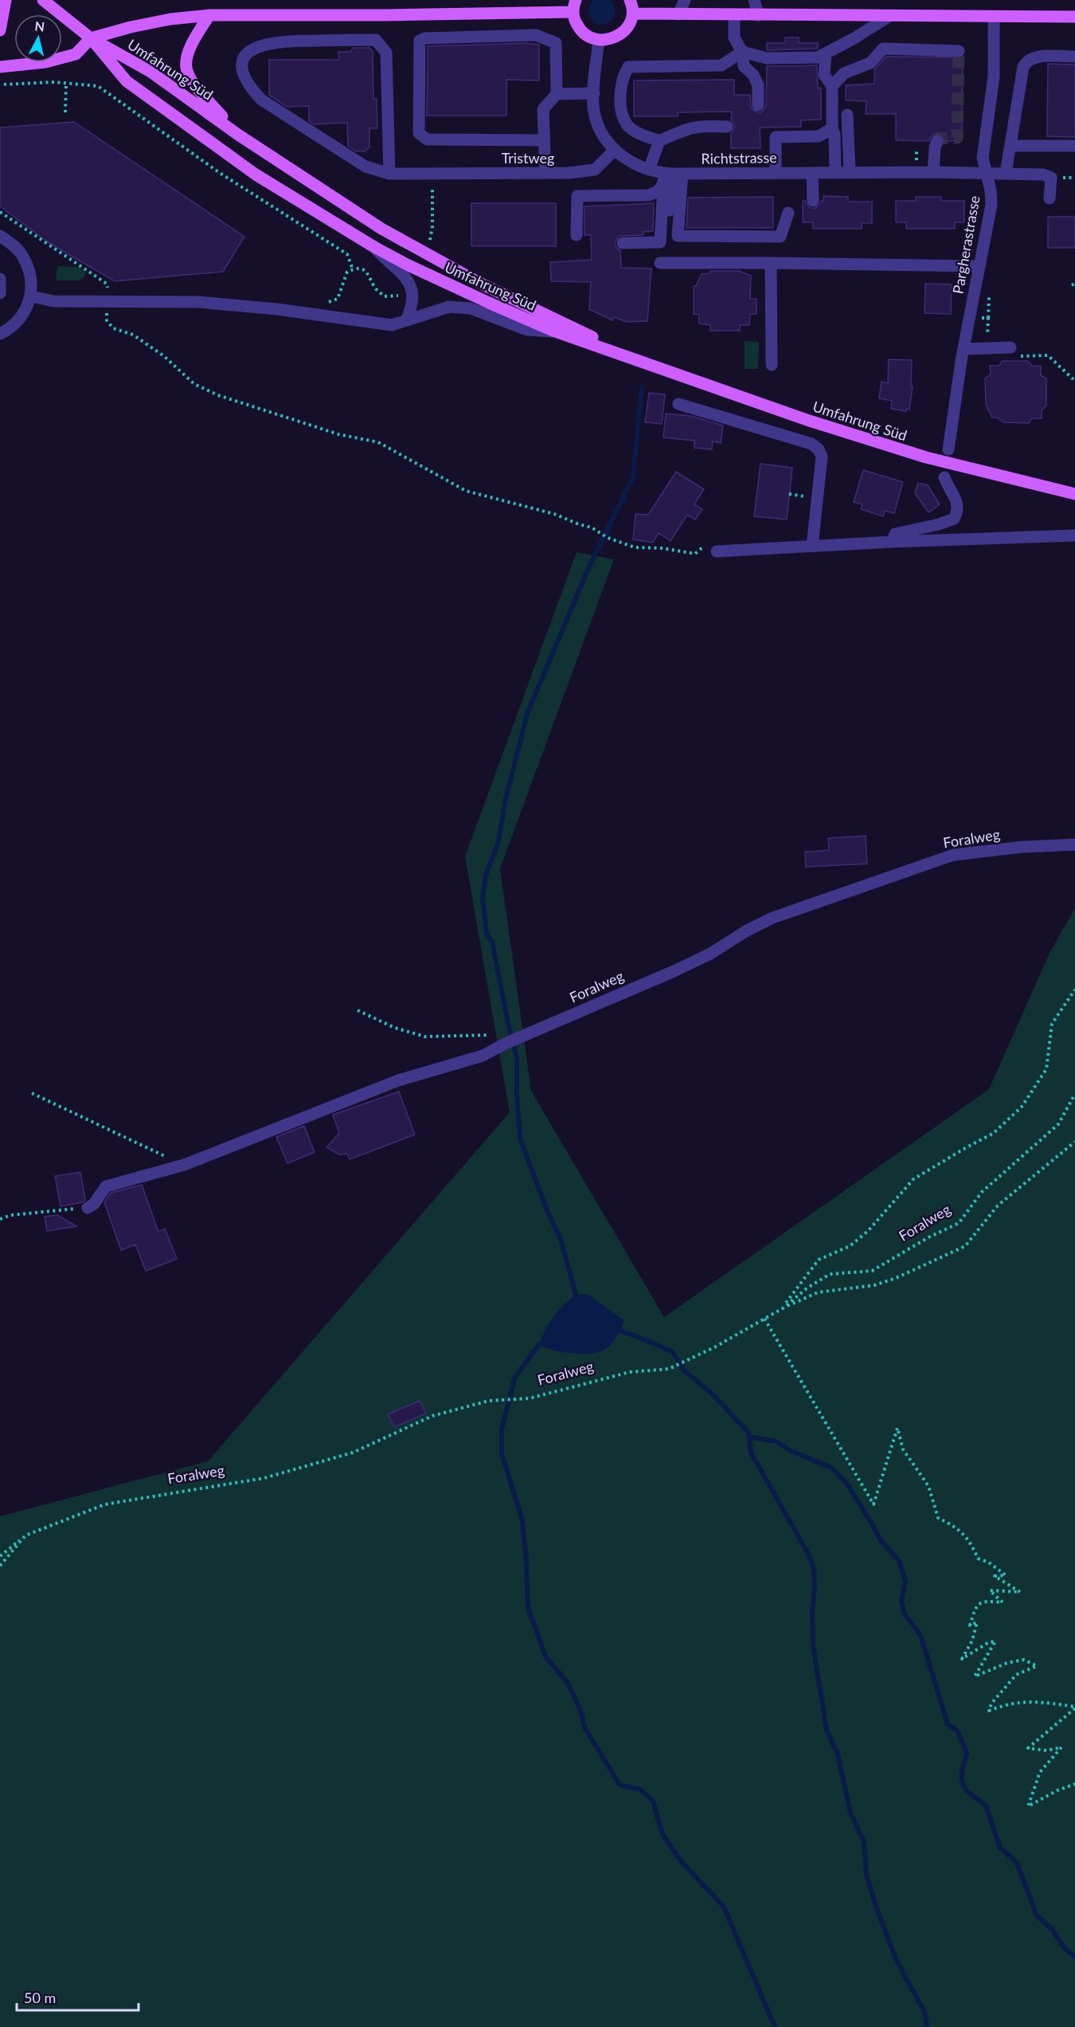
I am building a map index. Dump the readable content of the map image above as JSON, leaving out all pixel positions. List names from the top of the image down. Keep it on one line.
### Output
{"streets":{"main road":["Umfahrung Süd"],"street":["Tristweg","Richtstrasse","Pargherastrasse","Foralweg"]},"crossings":[["Tristweg","Richtstrasse"],["Richtstrasse","Pargherastrasse"]],"scale_bar":"50 m","north":"top"}
